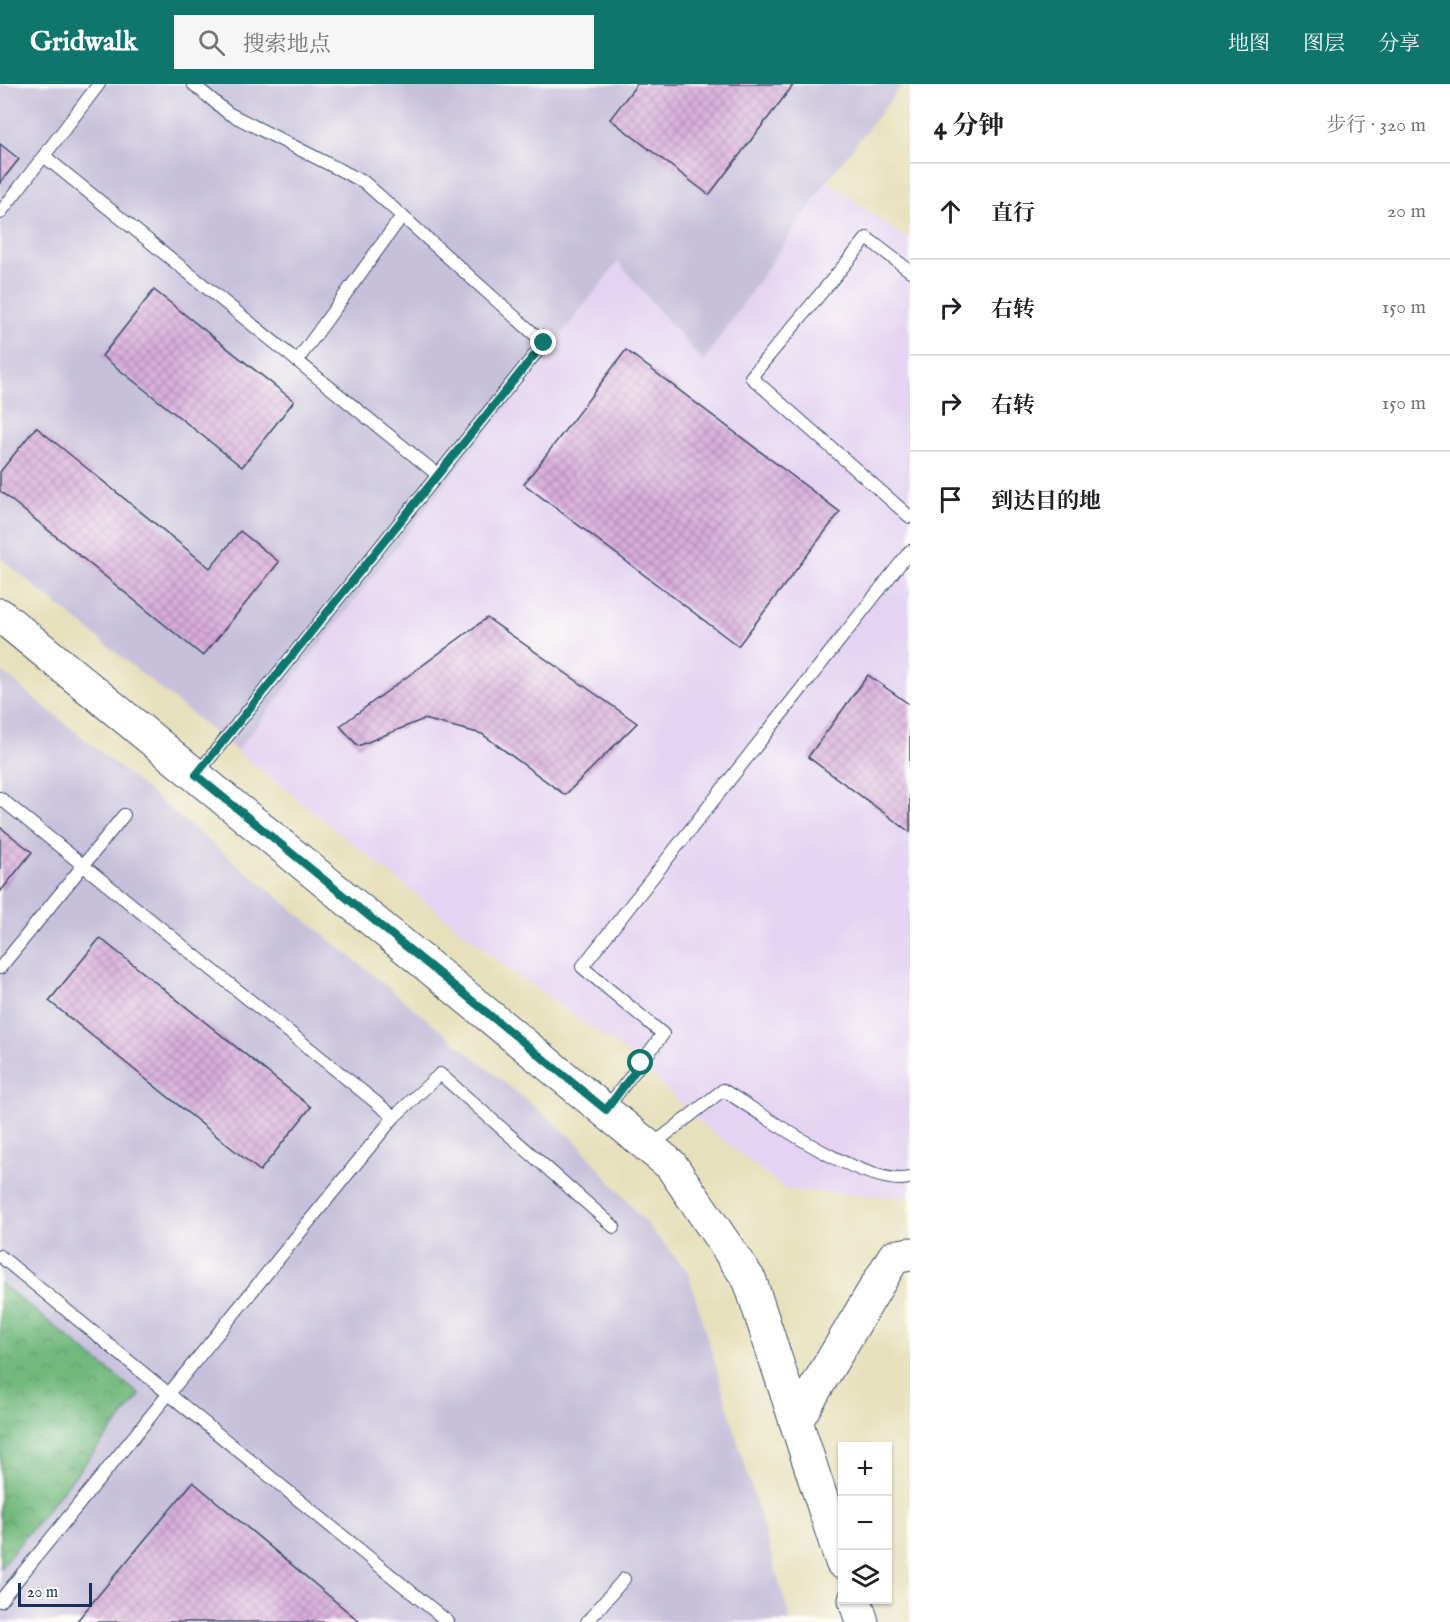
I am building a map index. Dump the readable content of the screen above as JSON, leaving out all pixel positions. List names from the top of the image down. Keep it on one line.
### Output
{"scale_bar":"20 m","page":{"header":"Gridwalk","search":"搜索地点","nav":["地图","图层","分享"],"heading":["4 分钟","步行 · 320 m"],"list":[["直行","20 m"],["右转","150 m"],["右转","150 m"],"到达目的地"],"map_buttons":["+","−"],"scale":"20 m"}}
